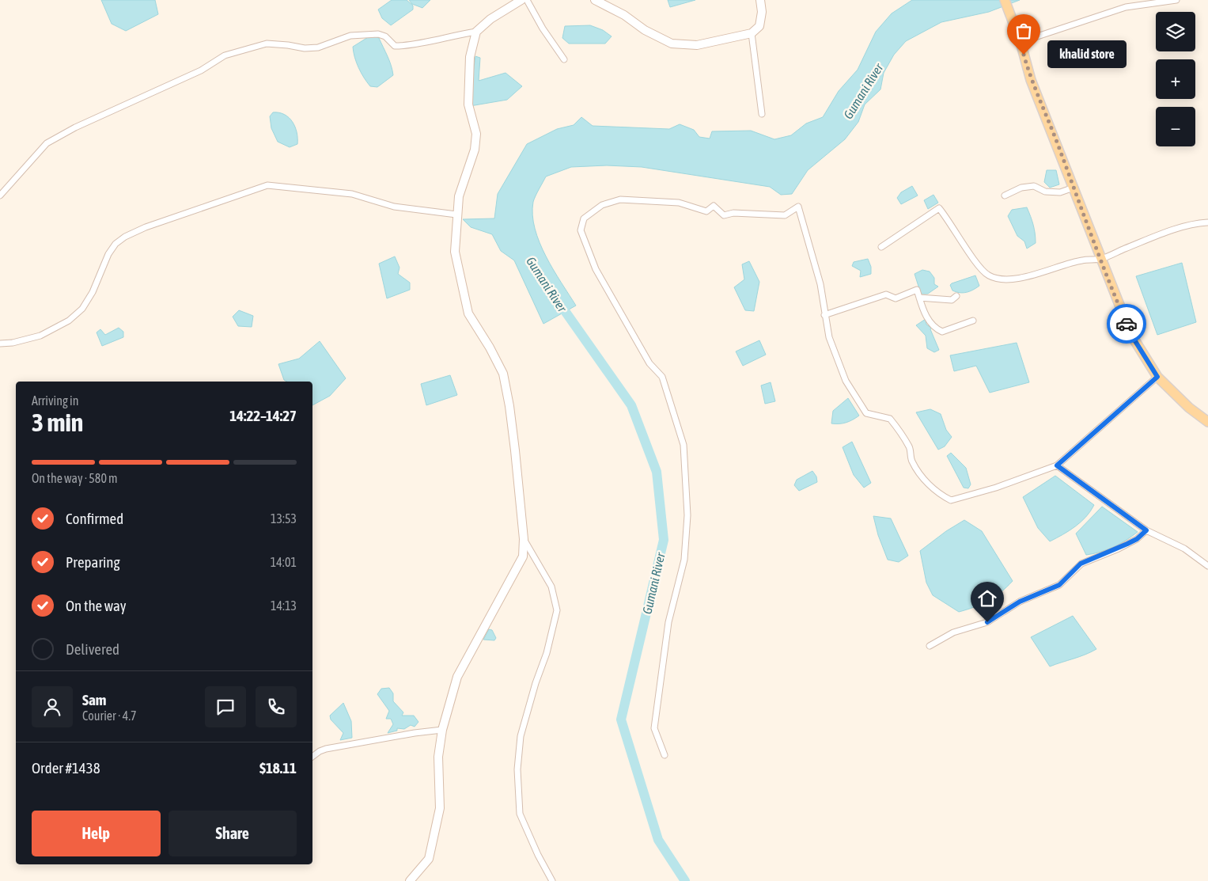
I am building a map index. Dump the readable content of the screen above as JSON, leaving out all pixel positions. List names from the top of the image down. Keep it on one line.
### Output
{"water":["Gumani River"],"places":["khalid store"],"page":{"map_buttons":["+","−"],"bubble":"khalid store","heading":["3 min","Arriving in","14:22–14:27"],"panel":["Sam","Courier · 4.7","Order #1438","$18.11"],"bar":"On the way · 580 m","list":[["Confirmed","13:53"],["Preparing","14:01"],["On the way","14:13"],"Delivered"],"buttons":["Help","Share"]}}
